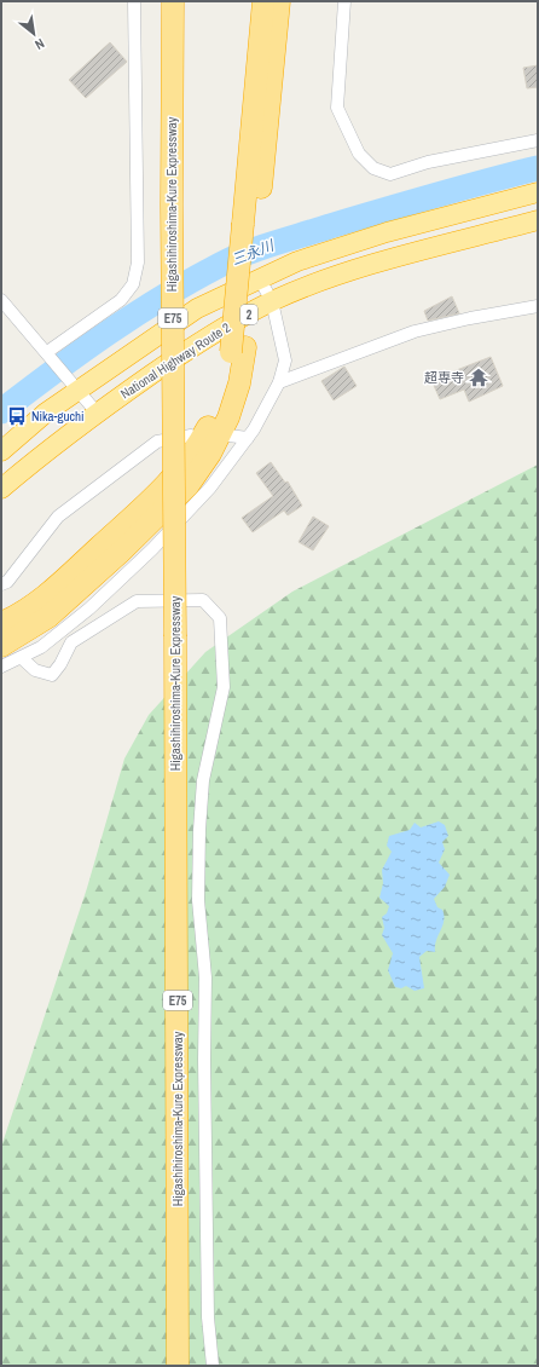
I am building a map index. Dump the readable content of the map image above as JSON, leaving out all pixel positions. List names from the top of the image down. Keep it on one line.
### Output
{"streets":{"highway":["Higashihiroshima-Kure Expressway","2","E75","National Highway Route 2"]},"water":["三永川"],"places":{"temple":["超専寺"],"bus stop":["Nika-guchi"]},"north":"bottom right"}
